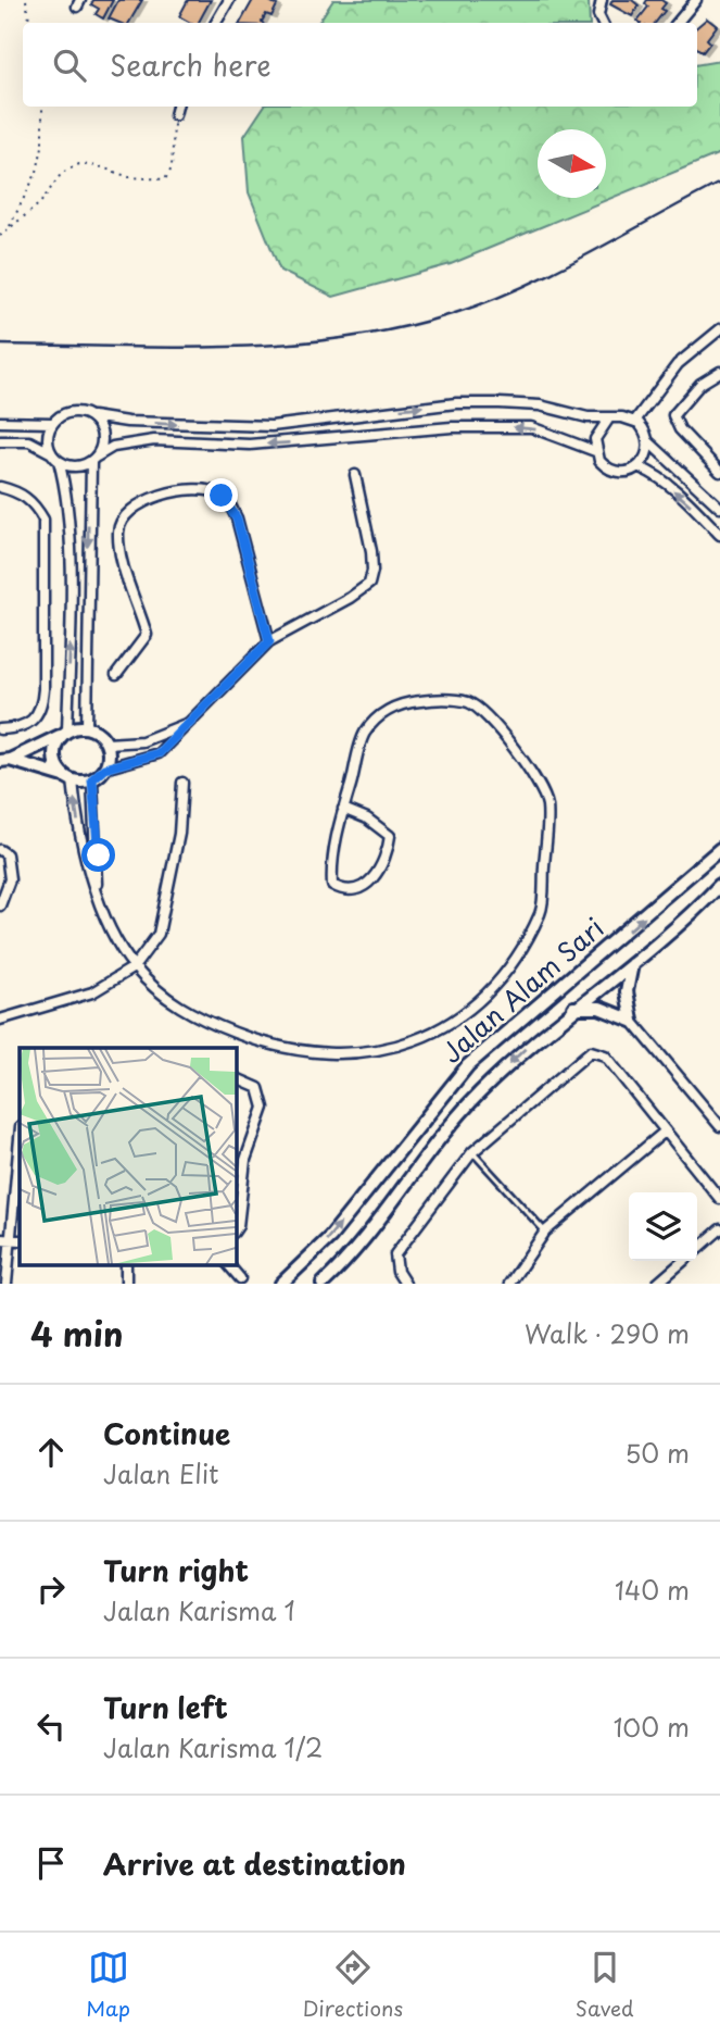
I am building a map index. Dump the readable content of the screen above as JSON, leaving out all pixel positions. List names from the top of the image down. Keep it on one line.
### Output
{"streets":{"street":["Jalan Alam Sari"]},"north":"right","page":{"search":"Search here","heading":["4 min","Walk · 290 m"],"list":[["Continue","Jalan Elit","50 m"],["Turn right","Jalan Karisma 1","140 m"],["Turn left","Jalan Karisma 1/2","100 m"],"Arrive at destination"],"nav":["Map","Directions","Saved"]}}
